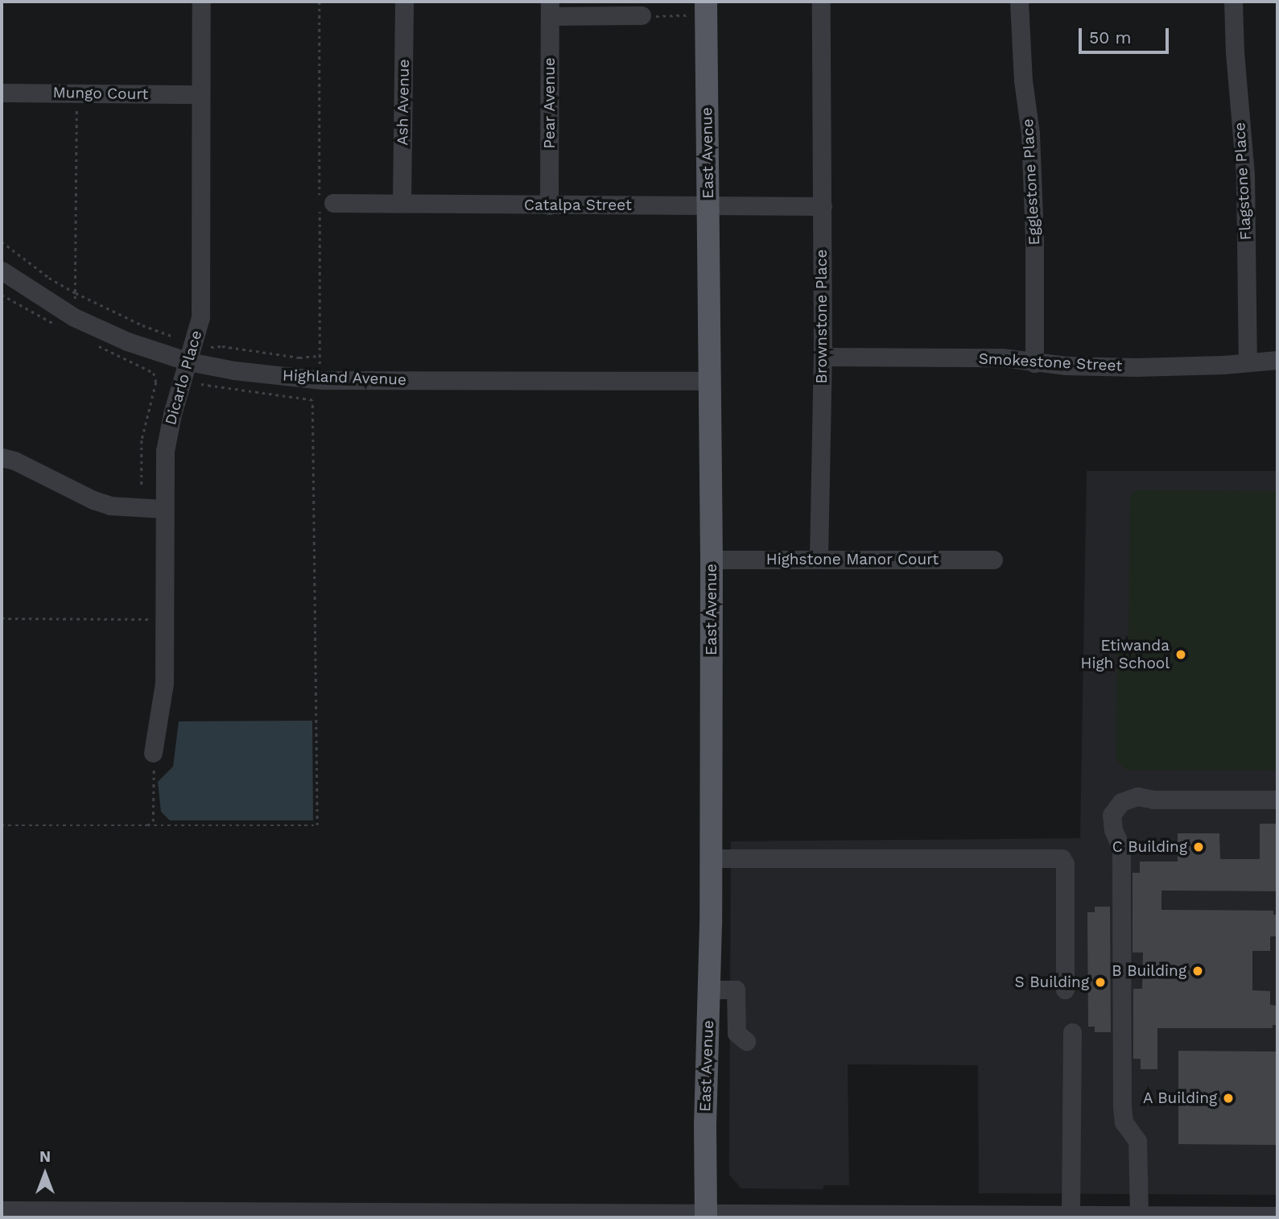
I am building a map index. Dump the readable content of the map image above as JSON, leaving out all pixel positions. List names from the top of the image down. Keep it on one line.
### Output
{"streets":{"main road":["East Avenue"],"street":["Mungo Court","Ash Avenue","Pear Avenue","Flagstone Place","Egglestone Place","Catalpa Street","Brownstone Place","Smokestone Street","Dicarlo Place","Highland Avenue","Highstone Manor Court"]},"crossings":[["Mungo Court","Dicarlo Place"],["Ash Avenue","Catalpa Street"],["Pear Avenue","Catalpa Street"],["East Avenue","Catalpa Street"],["East Avenue","Highland Avenue"],["East Avenue","Highstone Manor Court"],["Flagstone Place","Smokestone Street"],["Egglestone Place","Smokestone Street"],["Catalpa Street","Brownstone Place"],["Brownstone Place","Smokestone Street"],["Brownstone Place","Highstone Manor Court"],["Dicarlo Place","Highland Avenue"]],"places":["Etiwanda High School","C Building","B Building","S Building","A Building"],"scale_bar":"50 m","north":"top"}
